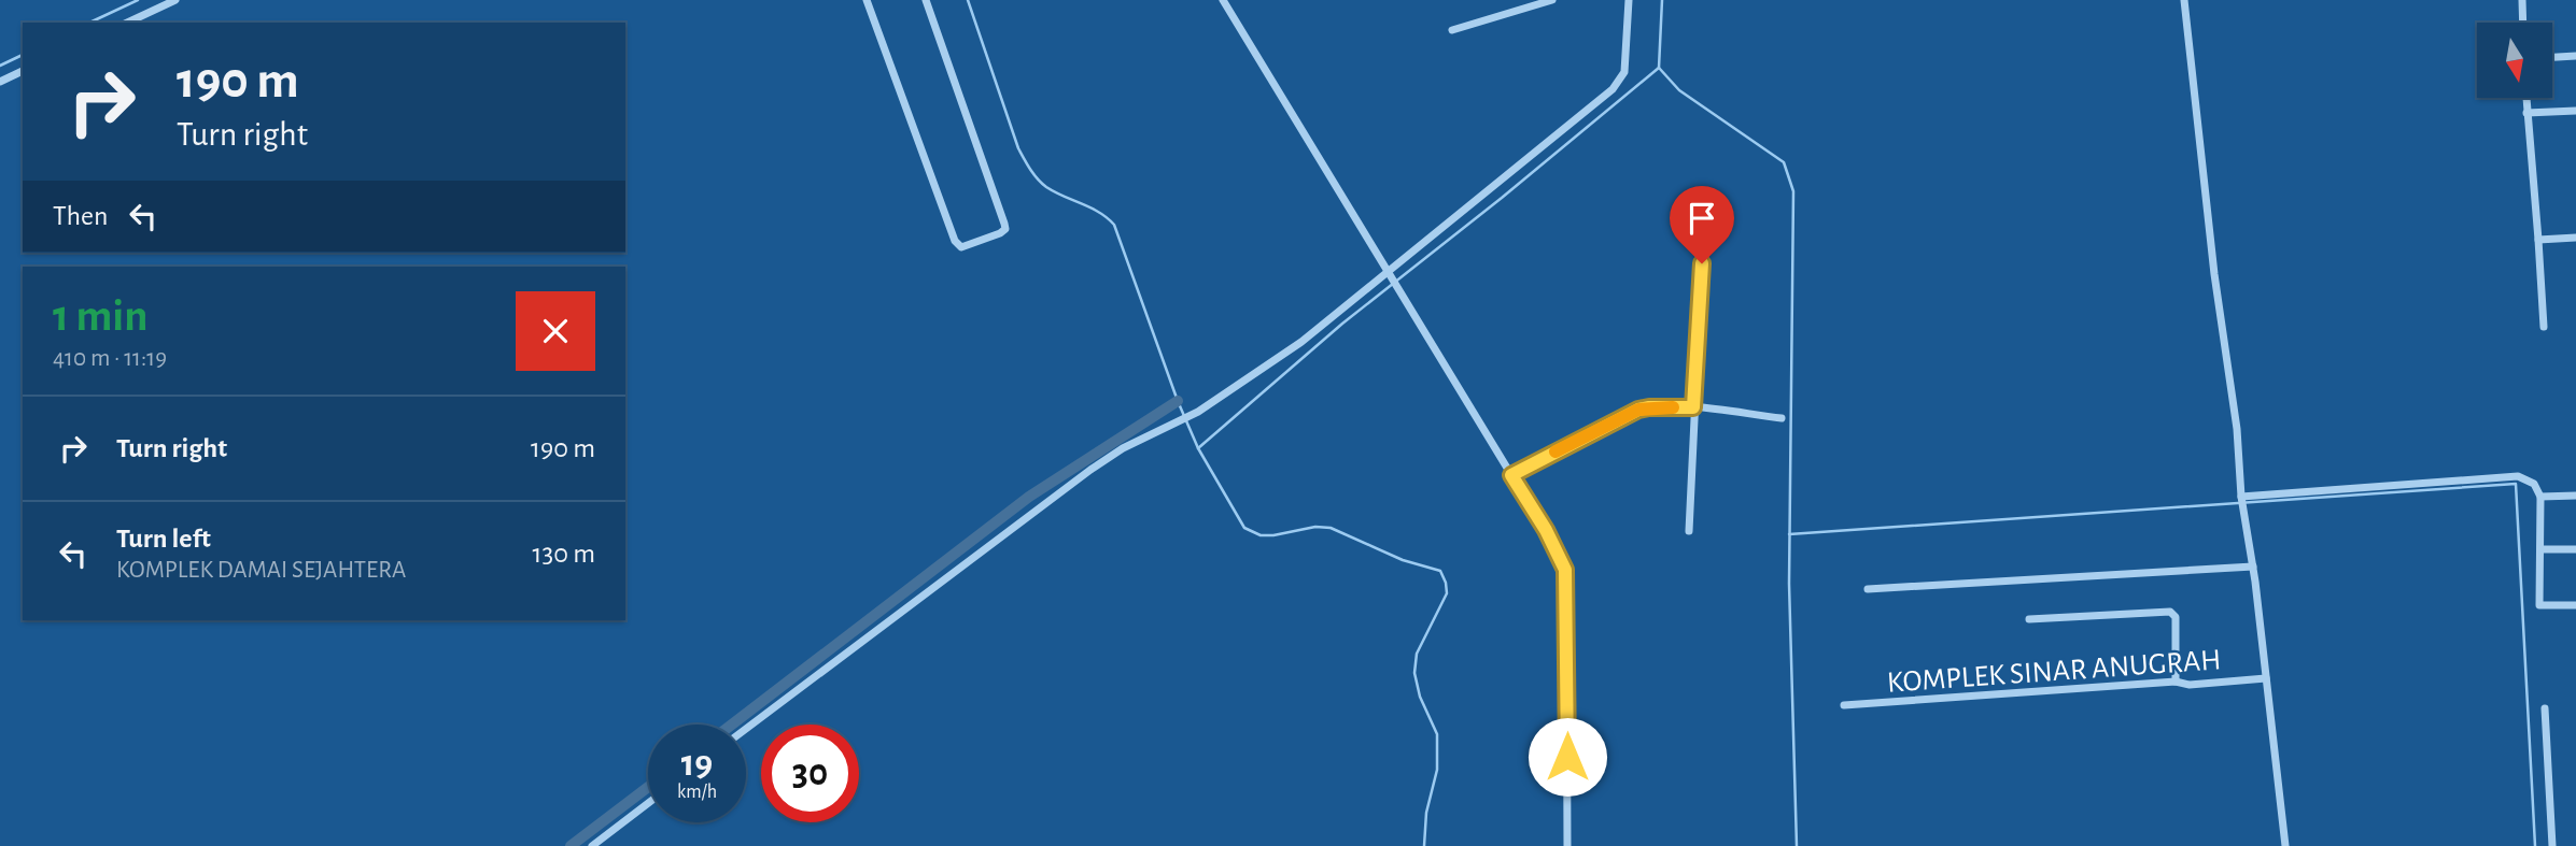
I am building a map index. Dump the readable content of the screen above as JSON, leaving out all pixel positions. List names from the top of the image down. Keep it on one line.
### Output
{"streets":{"street":["KOMPLEK SINAR ANUGRAH"]},"north":"bottom","page":{"turn":["190 m","Turn right"],"then":"Then","heading":["1 min","410 m · 11:19"],"list":[{"name":"Turn right","value":"190 m"},{"name":"Turn left","note":"KOMPLEK DAMAI SEJAHTERA","value":"130 m"}],"speed":"19 km/h","limit":"30"}}
